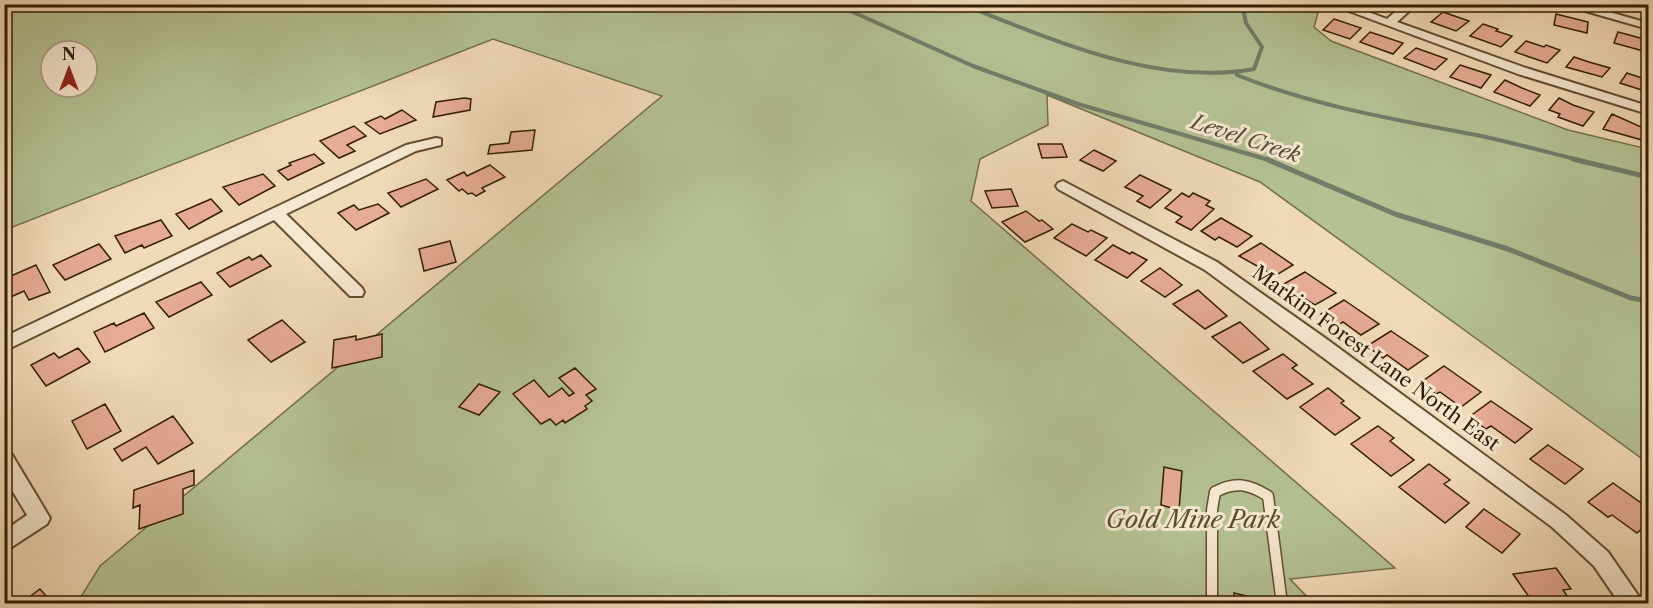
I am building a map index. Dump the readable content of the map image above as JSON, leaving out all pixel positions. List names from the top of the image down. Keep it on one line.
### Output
{"streets":{"street":["Markim Forest Lane North East"]},"water":["Level Creek"],"parks":["Gold Mine Park"],"north":"top"}
